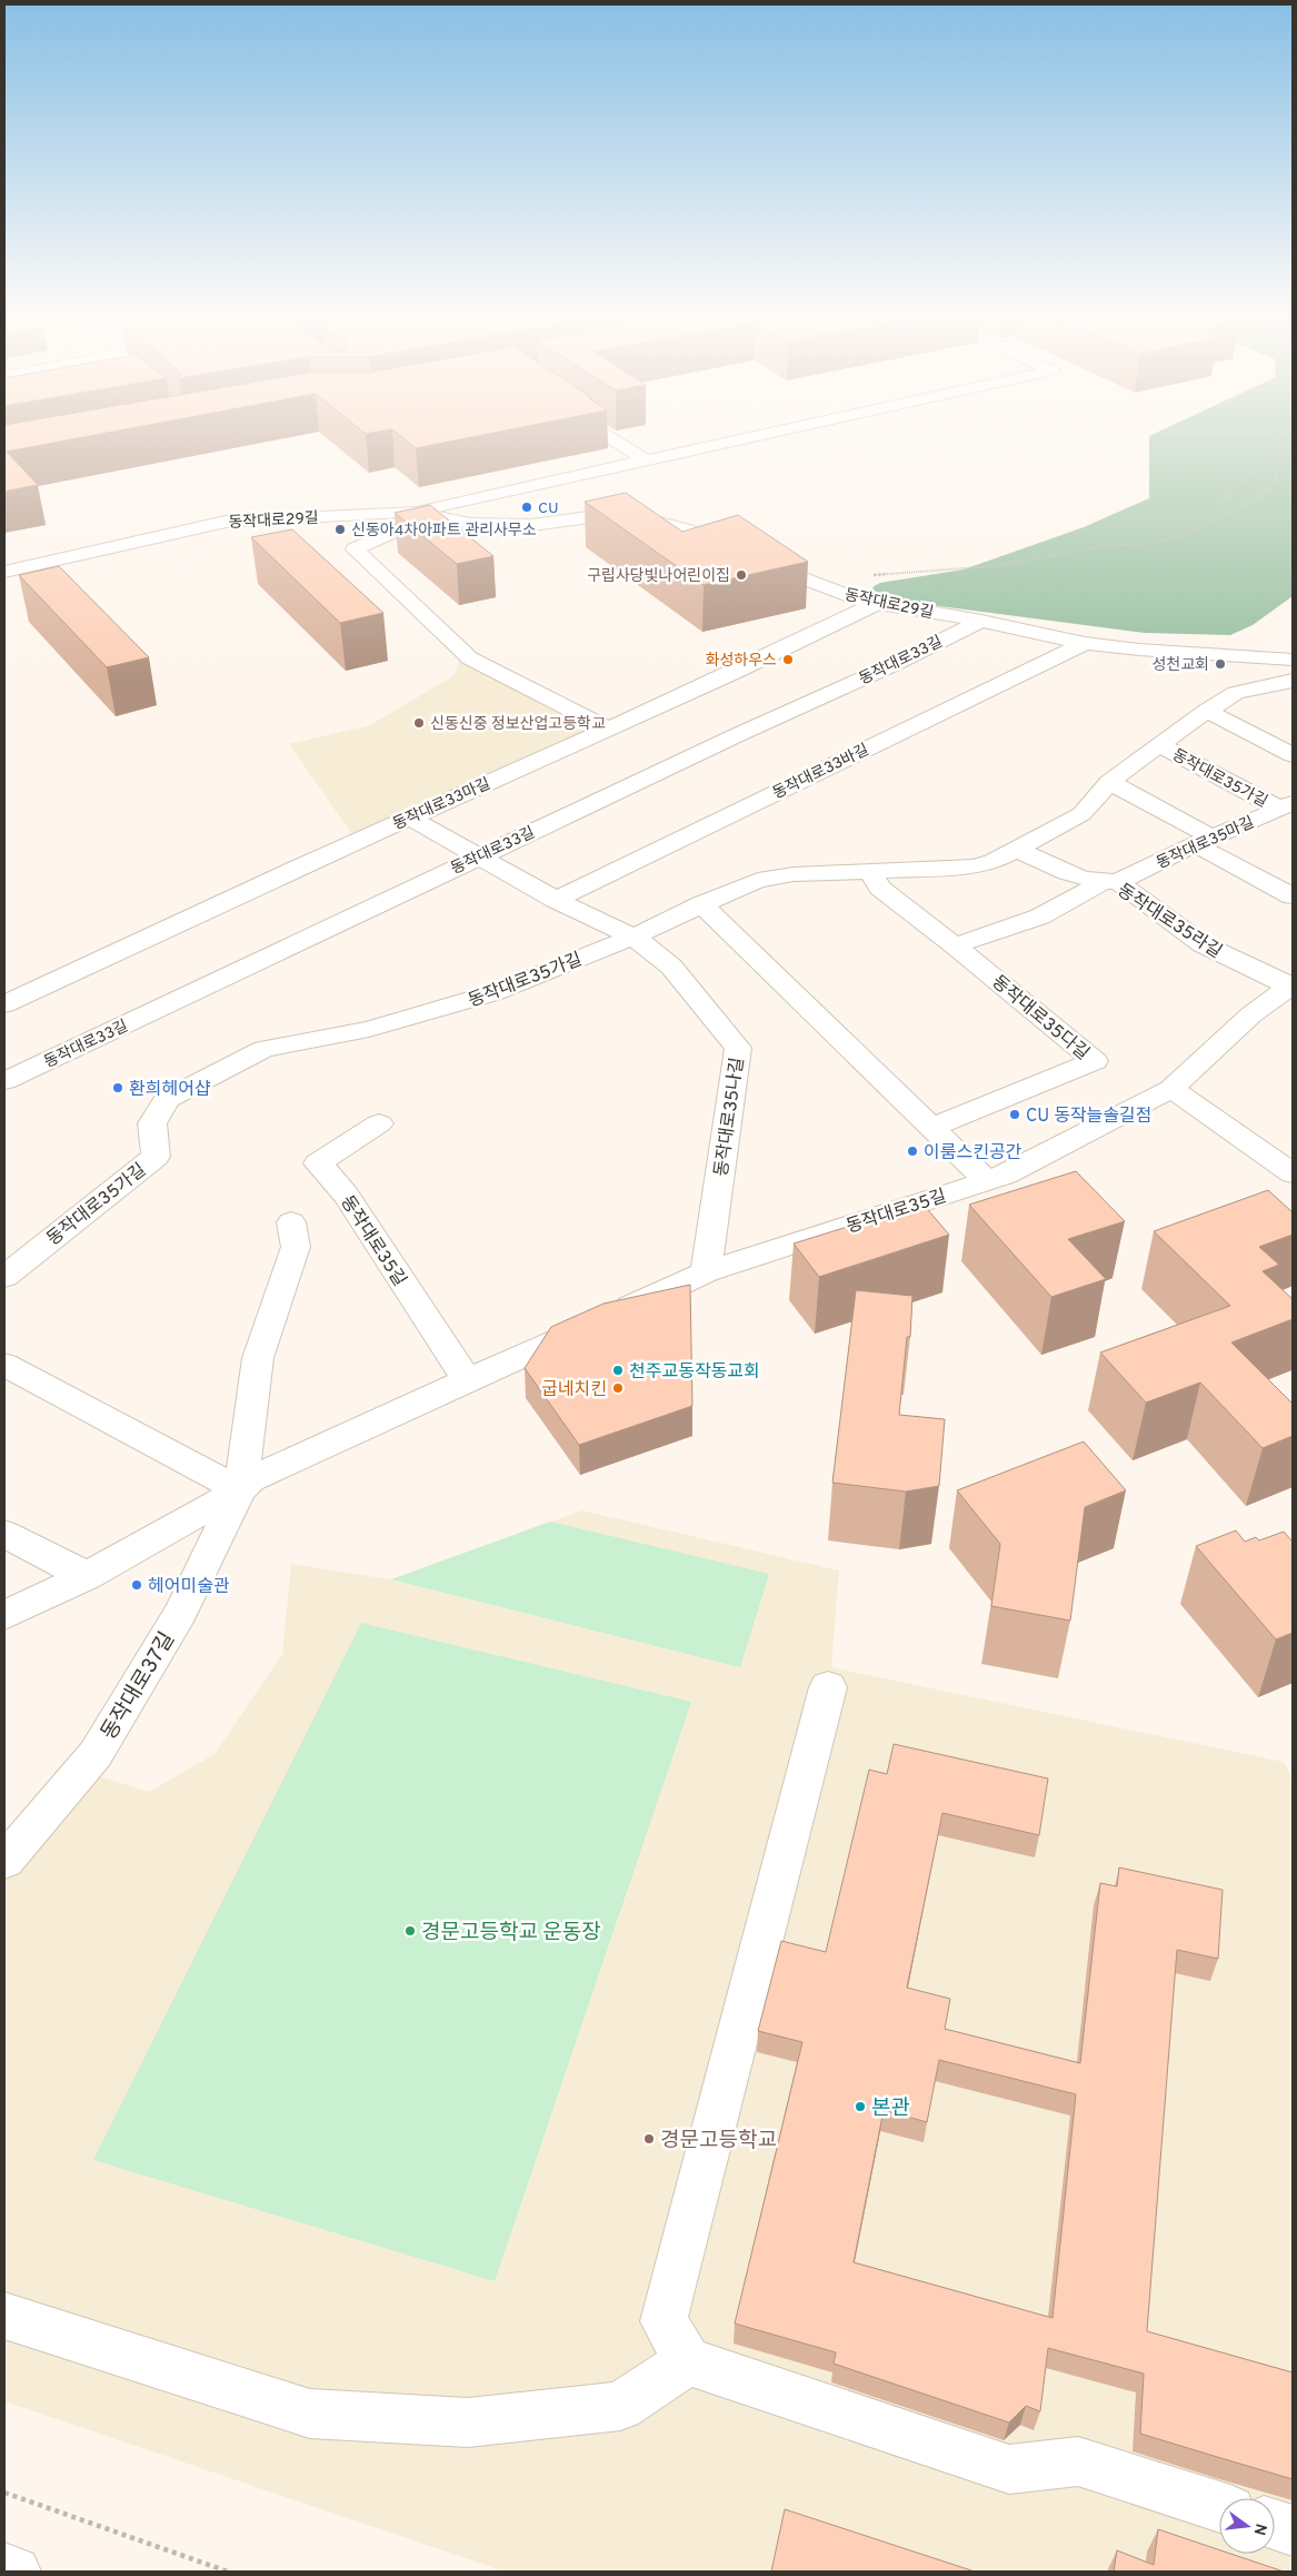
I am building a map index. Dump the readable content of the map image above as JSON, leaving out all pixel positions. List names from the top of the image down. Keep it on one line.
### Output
{"streets":{"street":["동작대로29길","동작대로33길","동작대로33바길","동작대로35가길","동작대로33마길","동작대로35마길","동작대로35라길","동작대로35다길","동작대로35나길","동작대로35길","동작대로37길"]},"crossings":[["동작대로29길","동작대로33길"],["동작대로29길","동작대로33바길"],["동작대로29길","동작대로33마길"],["동작대로35가길","동작대로35마길"],["동작대로35가길","동작대로35라길"],["동작대로35가길","동작대로35다길"],["동작대로35가길","동작대로35나길"],["동작대로35마길","동작대로35라길"],["동작대로35라길","동작대로35길"],["동작대로35나길","동작대로35길"],["동작대로35길","동작대로37길"]],"places":["CU","신동아4차아파트 관리사무소","구립사당빛나어린이집","화성하우스","성천교회","신동신중 정보산업고등학교","환희헤어샵","CU 동작늘솔길점","이룸스킨공간","천주교동작동교회","굽네치킨","헤어미술관","경문고등학교 운동장","본관","경문고등학교"],"north":"right"}
